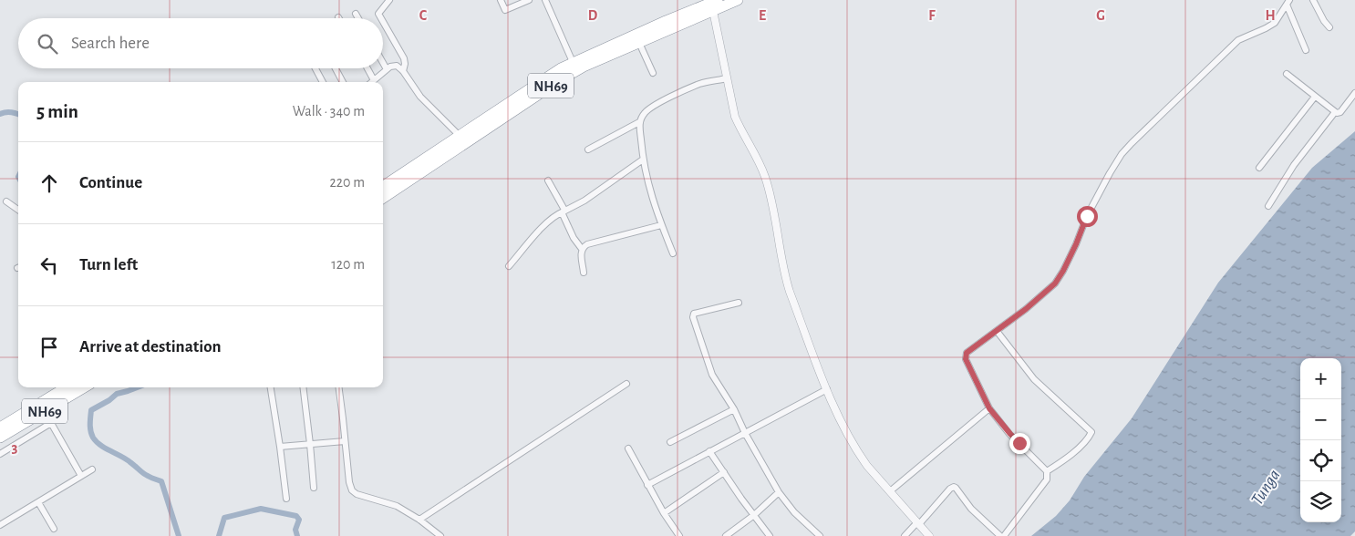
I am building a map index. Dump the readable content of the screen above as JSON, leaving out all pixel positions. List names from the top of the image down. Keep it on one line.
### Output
{"streets":{"highway":["NH69"]},"water":["Tunga"],"page":{"search":"Search here","heading":["5 min","Walk · 340 m"],"list":[["Continue","220 m"],["Turn left","120 m"],"Arrive at destination"],"map_buttons":["+","−"]},"grid":{"columns":["C","D","E","F","G","H"],"rows":["3"]}}
